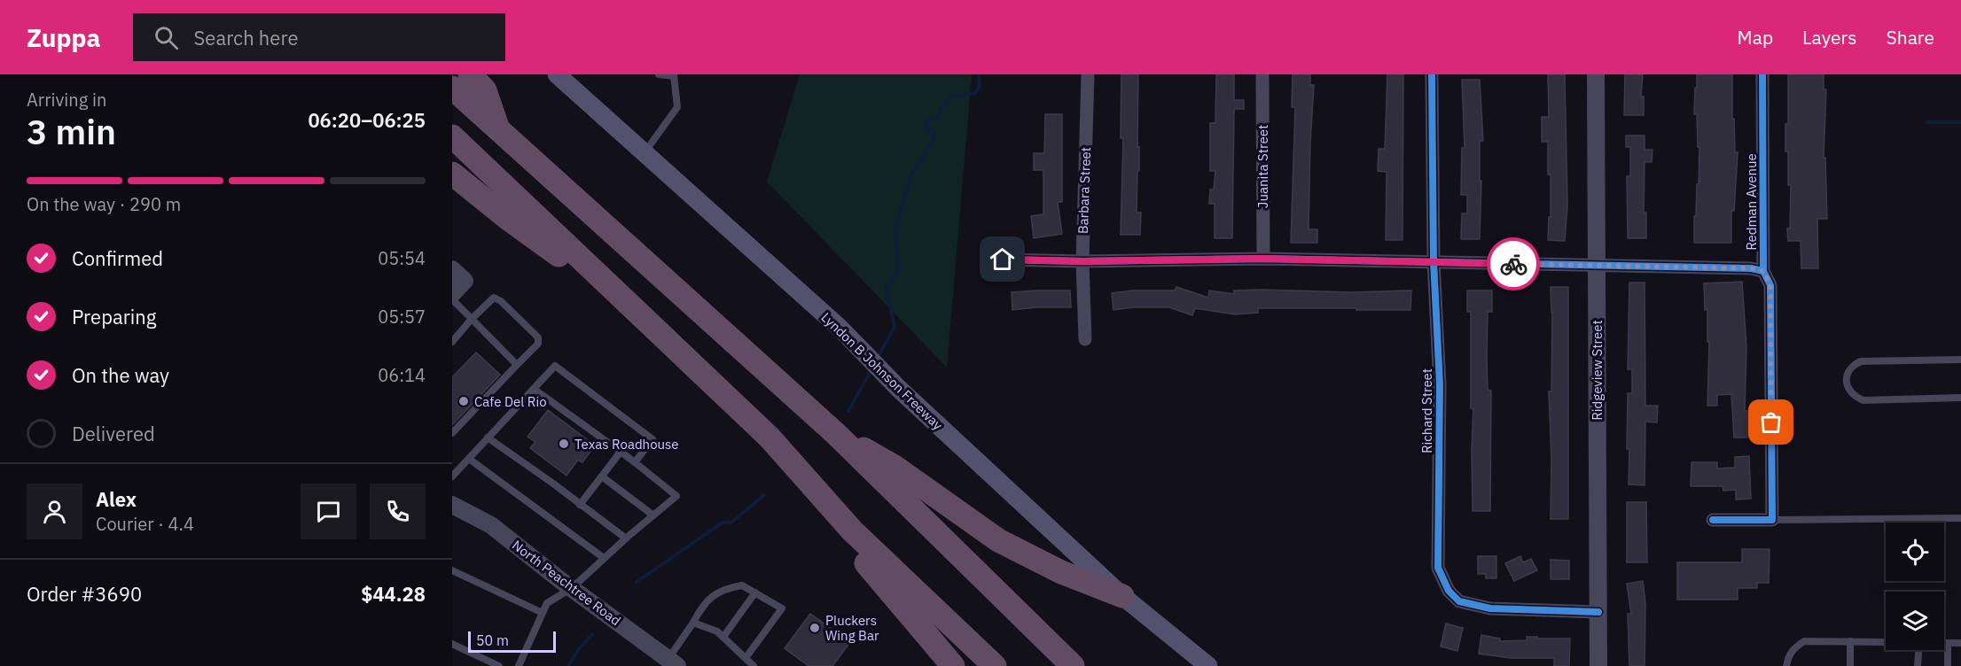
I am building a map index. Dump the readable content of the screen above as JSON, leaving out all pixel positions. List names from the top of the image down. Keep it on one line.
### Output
{"streets":{"main road":["Lyndon B Johnson Freeway"],"street":["Juanita Street","Barbara Street","Redman Avenue","Ridgeview Street","Richard Street","North Peachtree Road"]},"crossings":[["Ridgeview Street","Richard Street"]],"places":["Cafe Del Rio","Texas Roadhouse","Pluckers Wing Bar"],"scale_bar":"50 m","page":{"header":"Zuppa","search":"Search here","nav":["Map","Layers","Share"],"heading":["3 min","Arriving in","06:20–06:25"],"panel":["Alex","Courier · 4.4","Order #3690","$44.28"],"bar":"On the way · 290 m","list":[["Confirmed","05:54"],["Preparing","05:57"],["On the way","06:14"],"Delivered"],"scale":"50 m"}}
